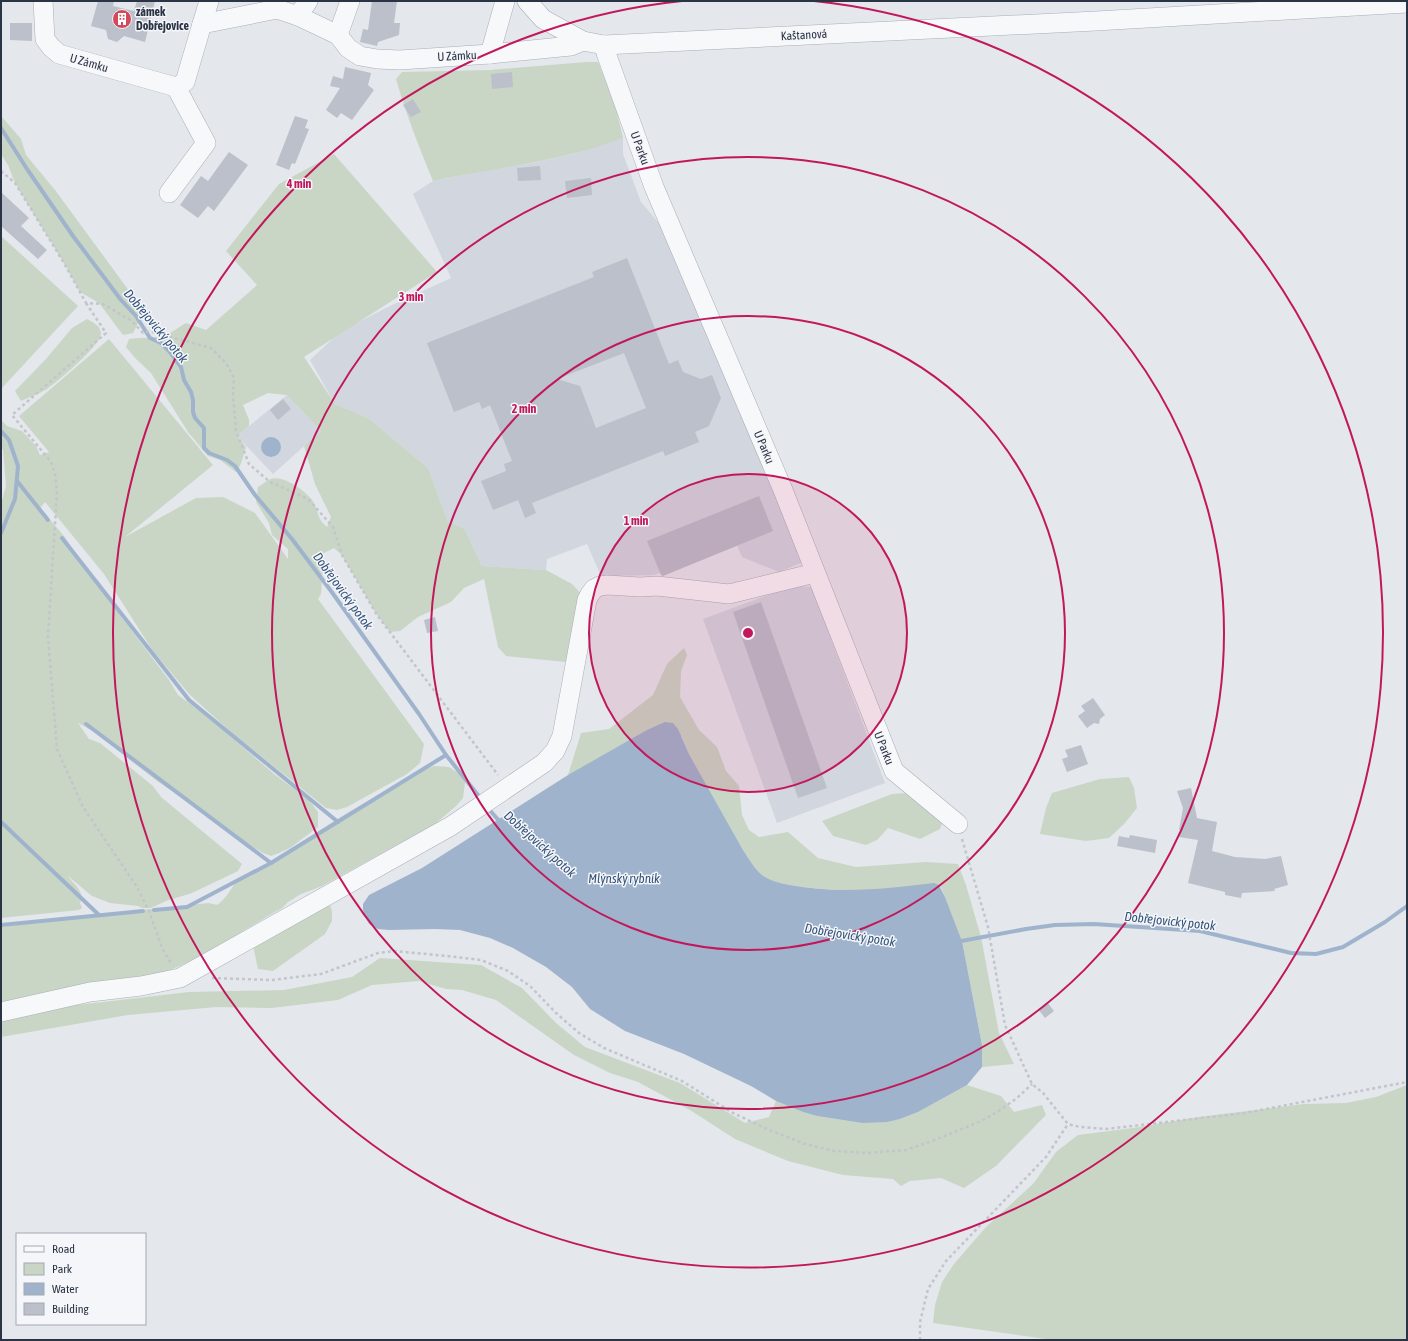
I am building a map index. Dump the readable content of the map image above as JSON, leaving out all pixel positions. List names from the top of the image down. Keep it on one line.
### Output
{"streets":{"street":["Kaštanová","U Zámku","U Parku"]},"crossings":[["Kaštanová","U Zámku"],["Kaštanová","U Parku"]],"water":["Dobřejovický potok","Mlýnský rybník"],"places":{"building":["zámek Dobřejovice"]},"legend":["Road","Park","Water","Building"],"rings":["4 min","3 min","2 min","1 min"]}
